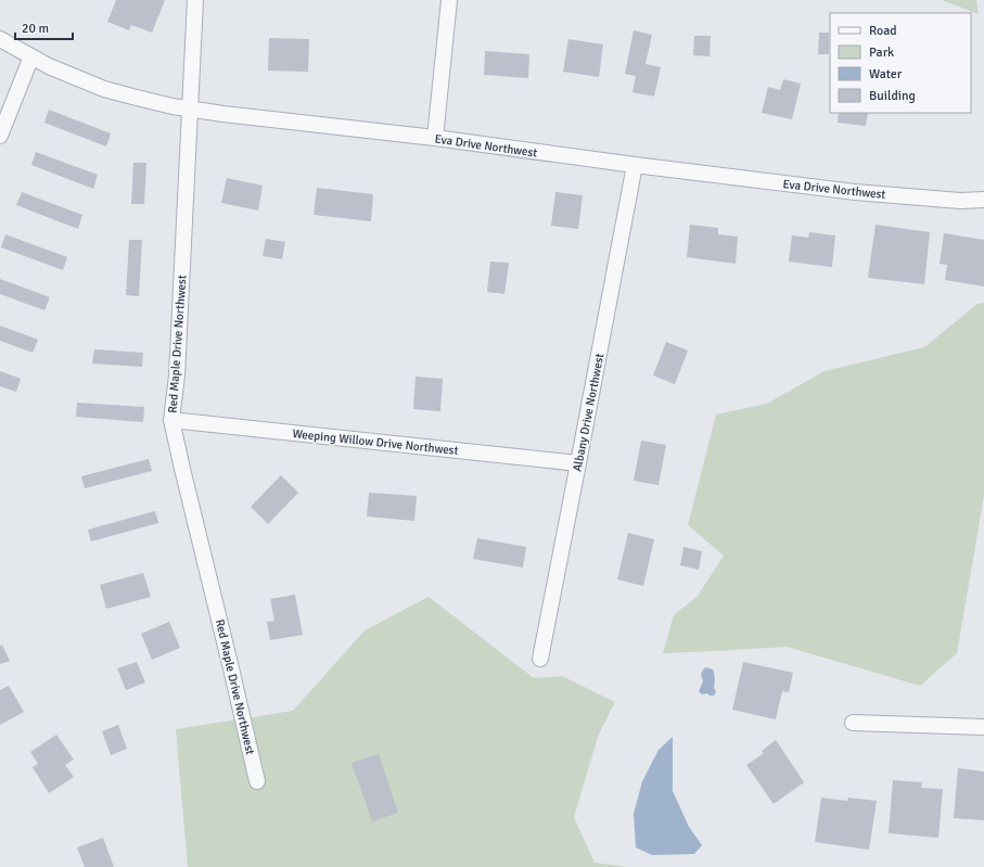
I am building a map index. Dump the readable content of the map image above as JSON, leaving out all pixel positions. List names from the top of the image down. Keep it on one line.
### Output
{"streets":{"street":["Eva Drive Northwest","Red Maple Drive Northwest","Albany Drive Northwest","Weeping Willow Drive Northwest"]},"crossings":[["Eva Drive Northwest","Red Maple Drive Northwest"],["Eva Drive Northwest","Albany Drive Northwest"],["Red Maple Drive Northwest","Weeping Willow Drive Northwest"],["Albany Drive Northwest","Weeping Willow Drive Northwest"]],"legend":["Road","Park","Water","Building"],"scale_bar":"20 m"}
